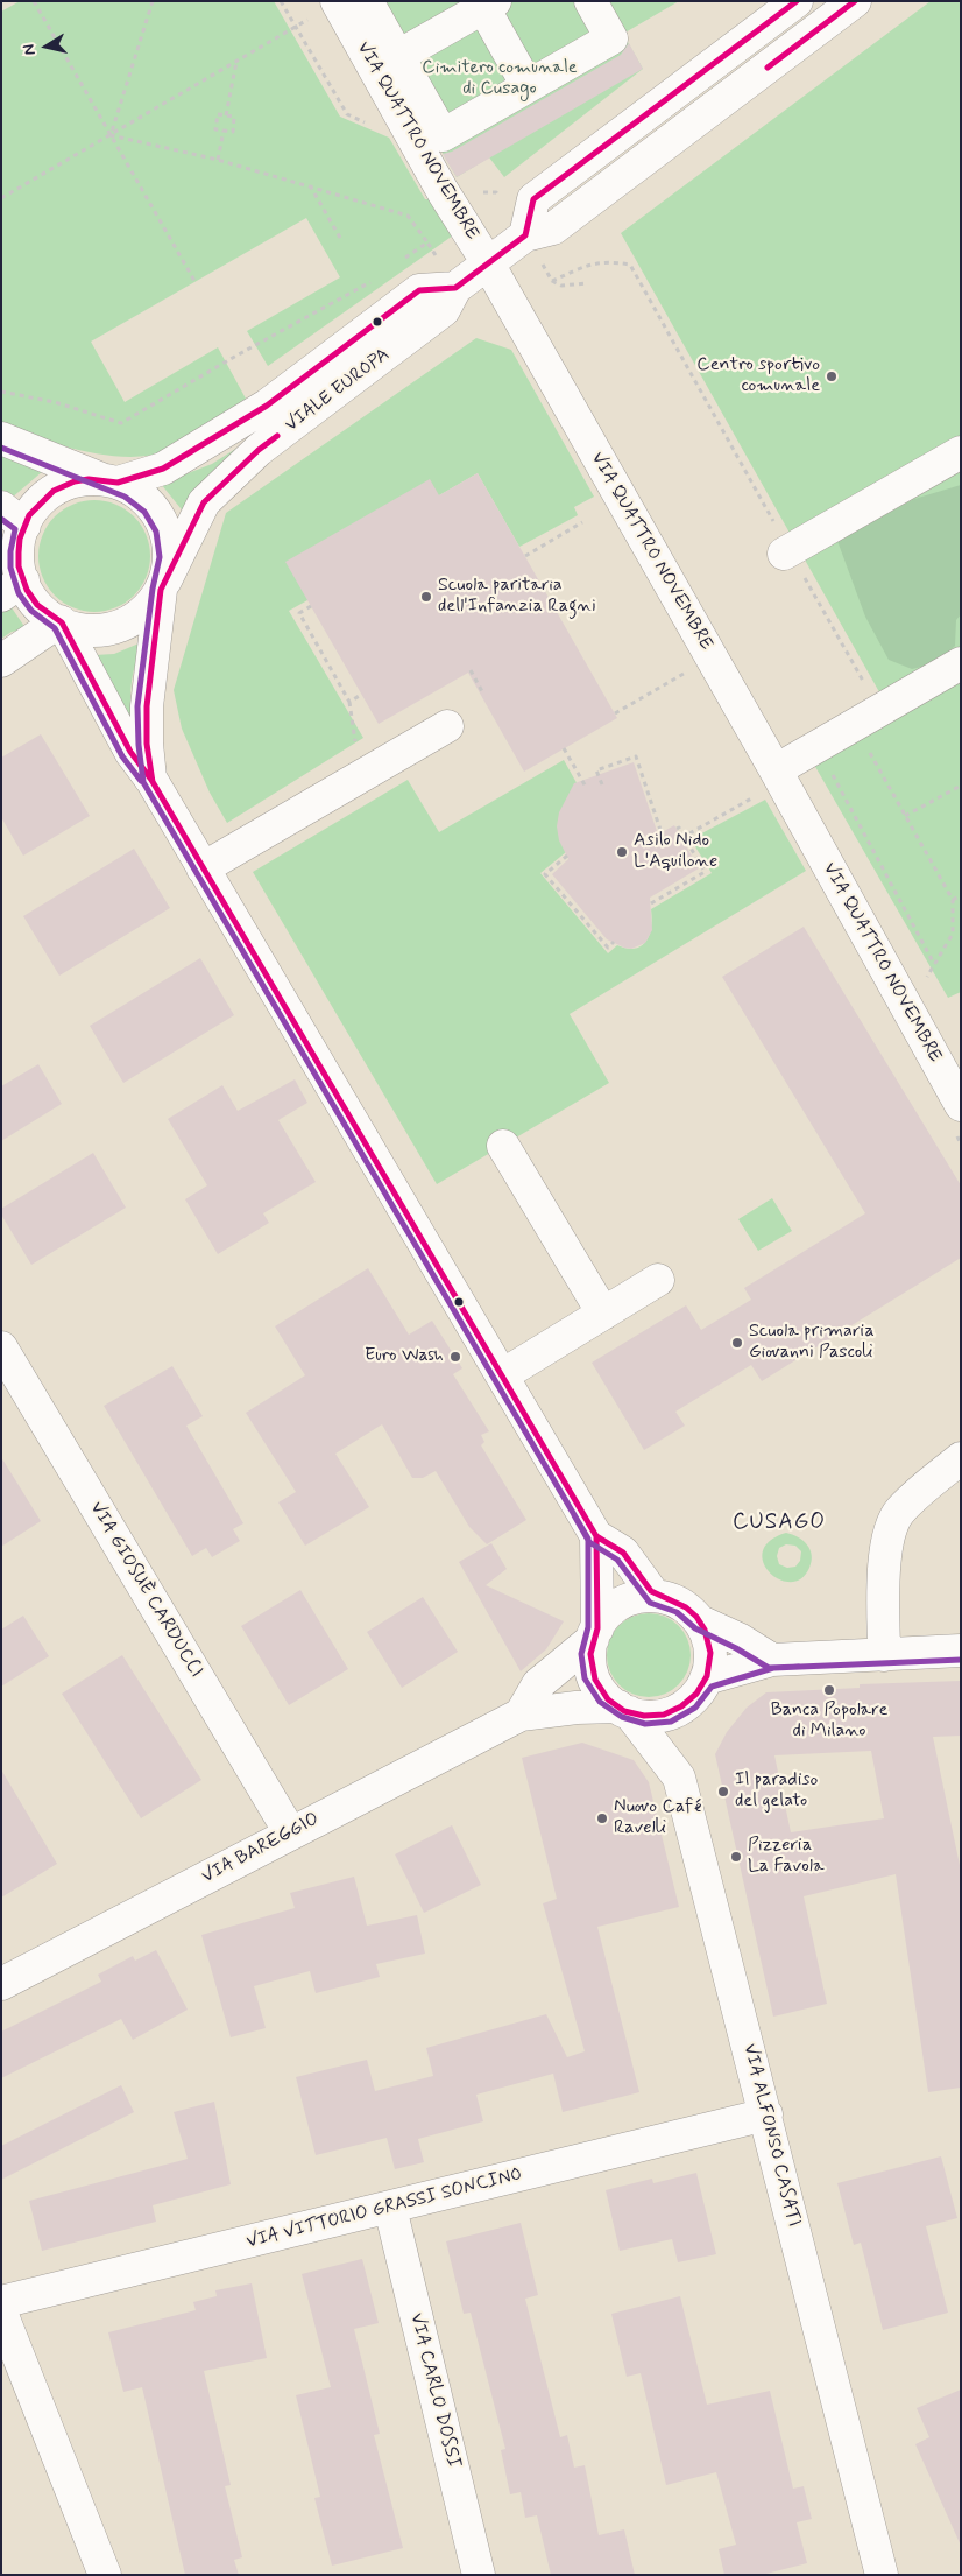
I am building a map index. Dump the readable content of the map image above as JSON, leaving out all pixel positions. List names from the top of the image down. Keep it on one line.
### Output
{"streets":{"street":["VIA QUATTRO NOVEMBRE","VIALE EUROPA","VIA GIOSUÈ CARDUCCI","VIA BAREGGIO","VIA ALFONSO CASATI","VIA VITTORIO GRASSI SONCINO","VIA CARLO DOSSI"]},"crossings":[["VIA QUATTRO NOVEMBRE","VIALE EUROPA"],["VIA GIOSUÈ CARDUCCI","VIA BAREGGIO"],["VIA BAREGGIO","VIA ALFONSO CASATI"],["VIA ALFONSO CASATI","VIA VITTORIO GRASSI SONCINO"],["VIA VITTORIO GRASSI SONCINO","VIA CARLO DOSSI"]],"districts":["CUSAGO"],"parks":["Cimitero comunale di Cusago"],"places":["Centro sportivo comunale","Scuola paritaria dell'Infanzia Ragni","Asilo Nido L'Aquilone","Scuola primaria Giovanni Pascoli","Euro Wash","Banca Popolare di Milano","Il paradiso del gelato","Nuovo Café Ravelli","Pizzeria La Favola"],"north":"left"}
